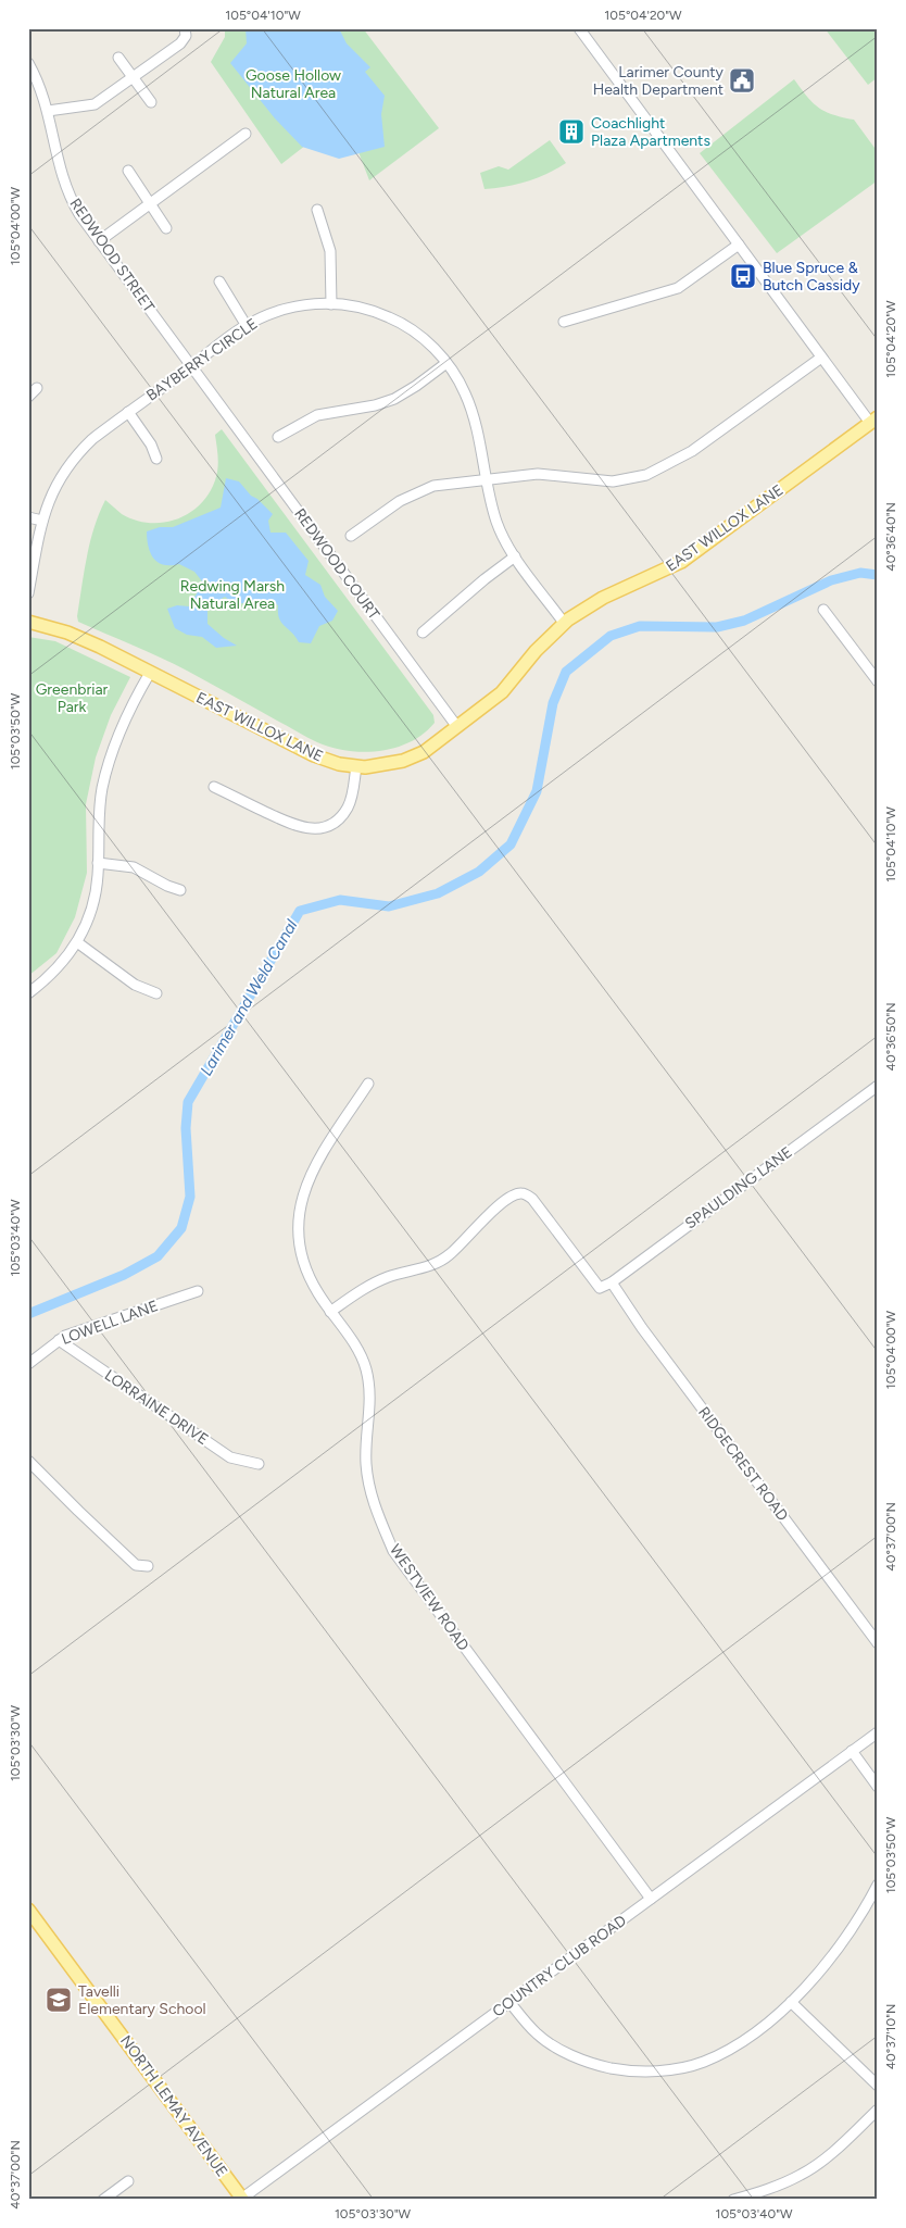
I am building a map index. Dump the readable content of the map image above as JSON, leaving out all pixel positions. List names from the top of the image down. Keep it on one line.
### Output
{"streets":{"main road":["EAST WILLOX LANE","NORTH LEMAY AVENUE"],"street":["REDWOOD STREET","BAYBERRY CIRCLE","REDWOOD COURT","SPAULDING LANE","LOWELL LANE","LORRAINE DRIVE","RIDGECREST ROAD","WESTVIEW ROAD","COUNTRY CLUB ROAD"]},"crossings":[["REDWOOD STREET","BAYBERRY CIRCLE"],["REDWOOD STREET","REDWOOD COURT"],["BAYBERRY CIRCLE","EAST WILLOX LANE"],["EAST WILLOX LANE","REDWOOD COURT"],["SPAULDING LANE","RIDGECREST ROAD"],["SPAULDING LANE","WESTVIEW ROAD"],["LOWELL LANE","LORRAINE DRIVE"],["WESTVIEW ROAD","COUNTRY CLUB ROAD"],["COUNTRY CLUB ROAD","NORTH LEMAY AVENUE"]],"water":["Larimer and Weld Canal"],"parks":["Goose Hollow Natural Area","Redwing Marsh Natural Area","Greenbriar Park"],"places":{"public building":["Larimer County Health Department"],"building":["Coachlight Plaza Apartments"],"bus stop":["Blue Spruce & Butch Cassidy"],"school or university":["Tavelli Elementary School"]},"coordinates":["105°04'10\"W","105°04'20\"W","105°04'00\"W","40°36'40\"N","105°03'50\"W","40°36'50\"N","105°03'40\"W","40°37'00\"N","105°03'30\"W","40°37'10\"N"]}
